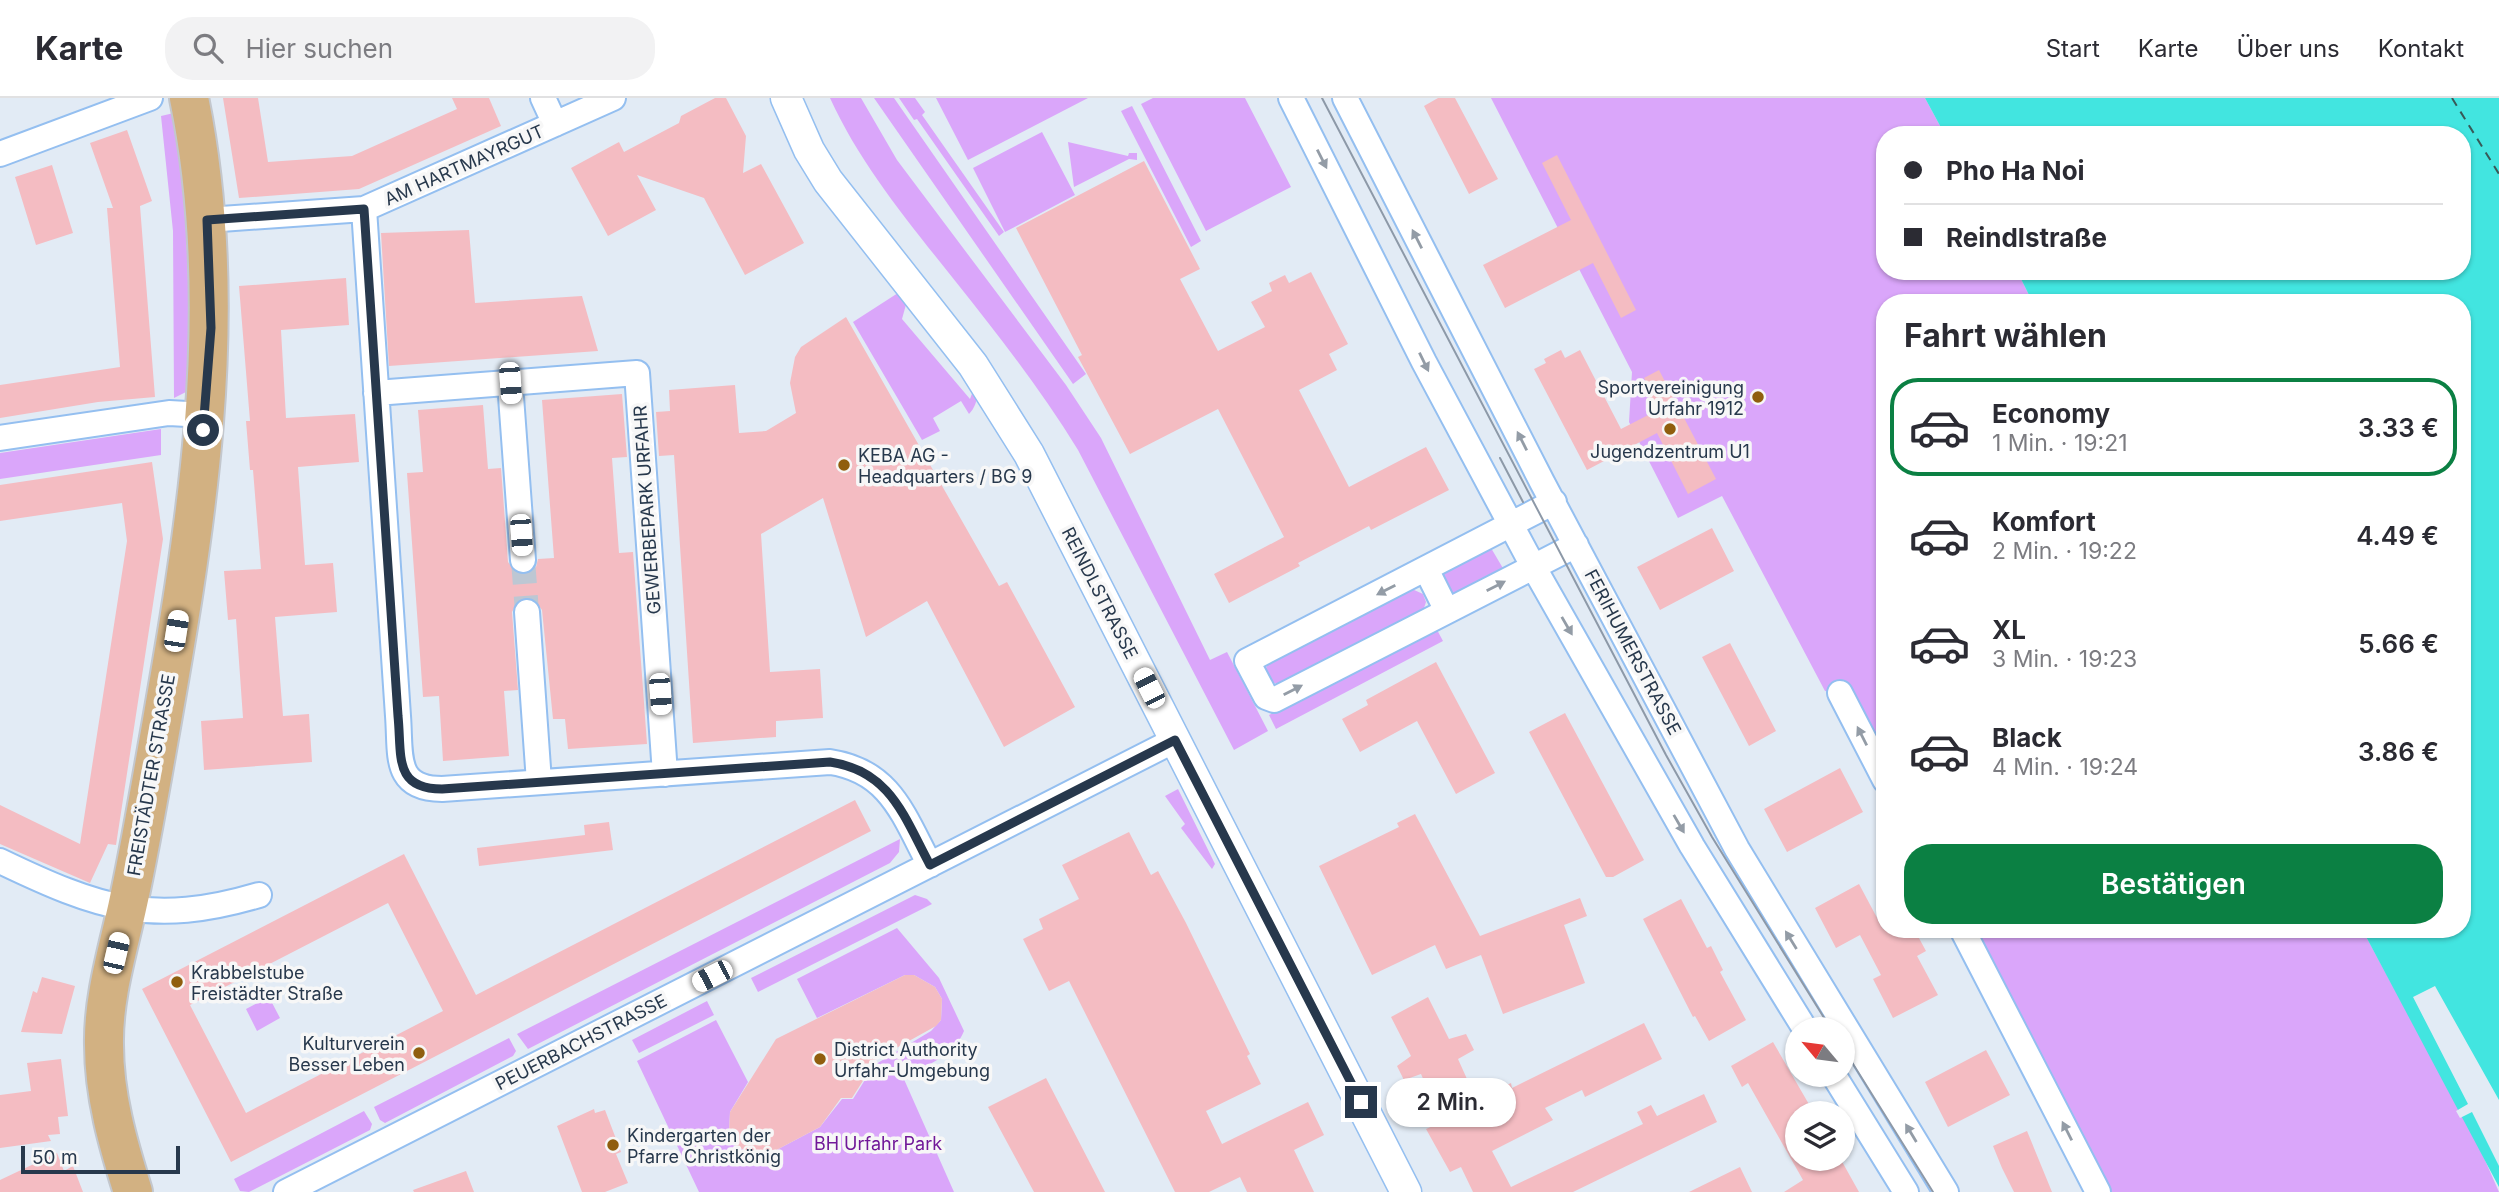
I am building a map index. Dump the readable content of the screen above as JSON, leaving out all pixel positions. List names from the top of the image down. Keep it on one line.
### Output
{"streets":{"main road":["FREISTÄDTER STRASSE"],"street":["AM HARTMAYRGUT","GEWERBEPARK URFAHR","REINDLSTRASSE","FERIHUMERSTRASSE","PEUERBACHSTRASSE"]},"crossings":[["AM HARTMAYRGUT","FREISTÄDTER STRASSE"],["REINDLSTRASSE","PEUERBACHSTRASSE"]],"parks":["BH Urfahr Park"],"places":["Sportvereinigung Urfahr 1912","Jugendzentrum U1","KEBA AG - Headquarters / BG 9","Krabbelstube Freistädter Straße","Kulturverein Besser Leben","District Authority Urfahr-Umgebung","Kindergarten der Pfarre Christkönig"],"scale_bar":"50 m","north":"top left","page":{"header":"Karte","search":"Hier suchen","nav":["Start","Karte","Über uns","Kontakt"],"banner":["Pho Ha Noi","Reindlstraße"],"heading":"Fahrt wählen","list":[{"name":"Economy","note":"1 Min. · 19:21","value":"3.33 €"},{"name":"Komfort","note":"2 Min. · 19:22","value":"4.49 €"},{"name":"XL","note":"3 Min. · 19:23","value":"5.66 €"},{"name":"Black","note":"4 Min. · 19:24","value":"3.86 €"}],"buttons":"Bestätigen","bubble":"2 Min.","scale":"50 m"}}
